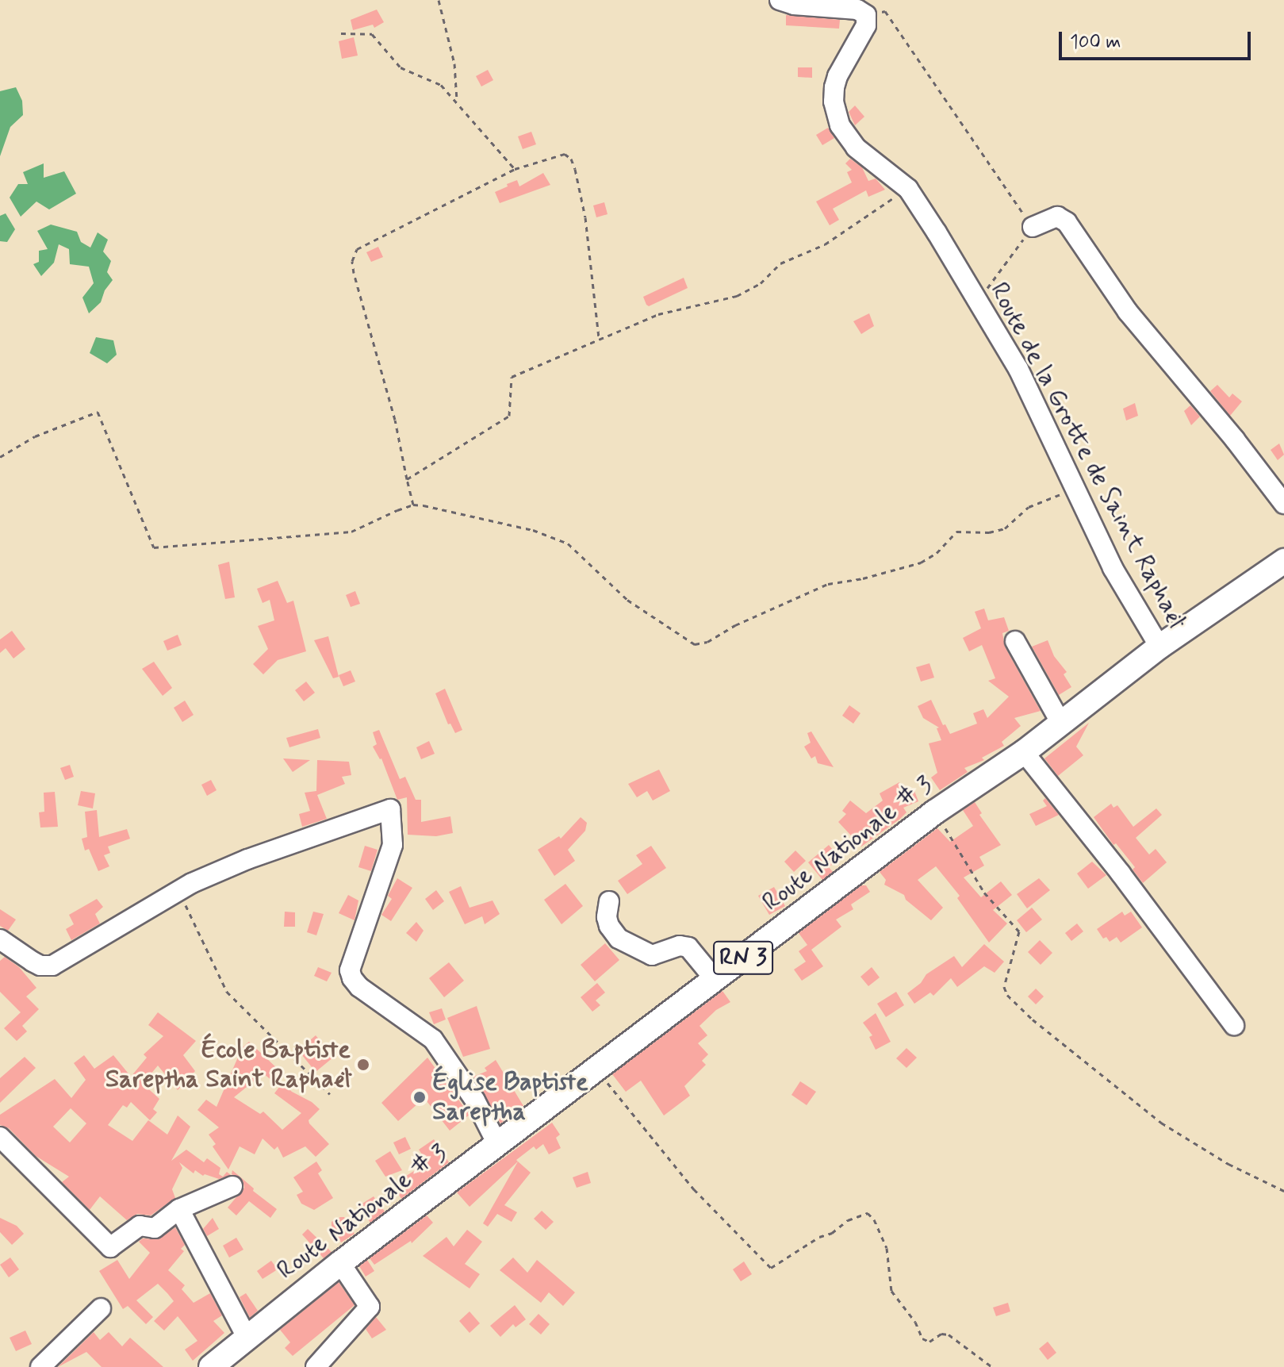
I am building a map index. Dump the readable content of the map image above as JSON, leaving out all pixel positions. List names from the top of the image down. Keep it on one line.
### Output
{"streets":{"main road":["Route Nationale # 3","RN 3"],"street":["Route de la Grotte de Saint Raphaël"]},"crossings":[["Route de la Grotte de Saint Raphaël","Route Nationale # 3"]],"places":["École Baptiste Sareptha Saint Raphaël","Église Baptiste Sareptha"],"scale_bar":"100 m"}
